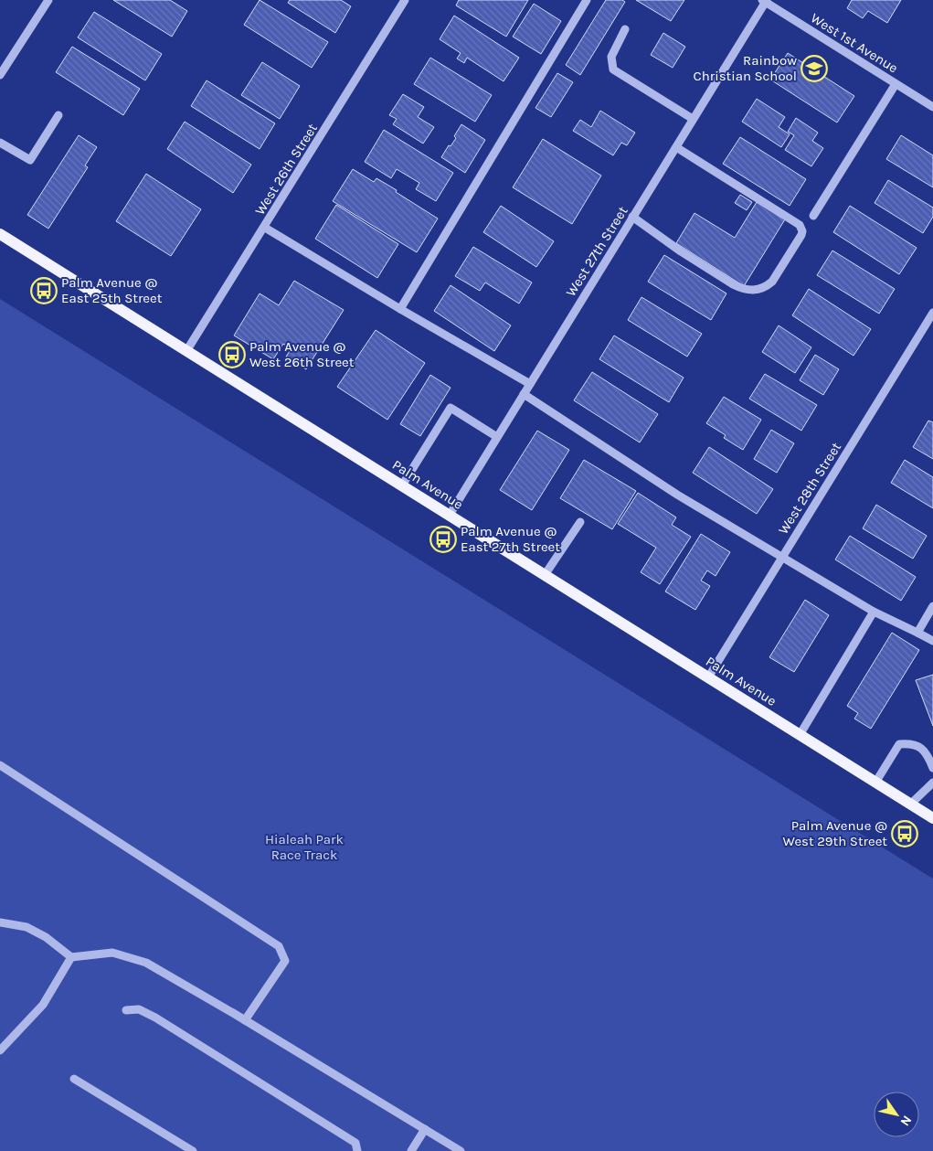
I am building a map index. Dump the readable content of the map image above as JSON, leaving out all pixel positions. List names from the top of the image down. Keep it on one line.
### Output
{"streets":{"main road":["Palm Avenue"],"street":["West 1st Avenue","West 26th Street","West 27th Street","West 28th Street"]},"crossings":[["West 1st Avenue","West 27th Street"],["West 26th Street","Palm Avenue"],["West 27th Street","Palm Avenue"],["Palm Avenue","West 28th Street"]],"parks":["Hialeah Park Race Track"],"places":{"school or university":["Rainbow Christian School"],"bus stop":["Palm Avenue @ East 25th Street","Palm Avenue @ West 26th Street","Palm Avenue @ East 27th Street","Palm Avenue @ West 29th Street"]},"north":"bottom right"}
